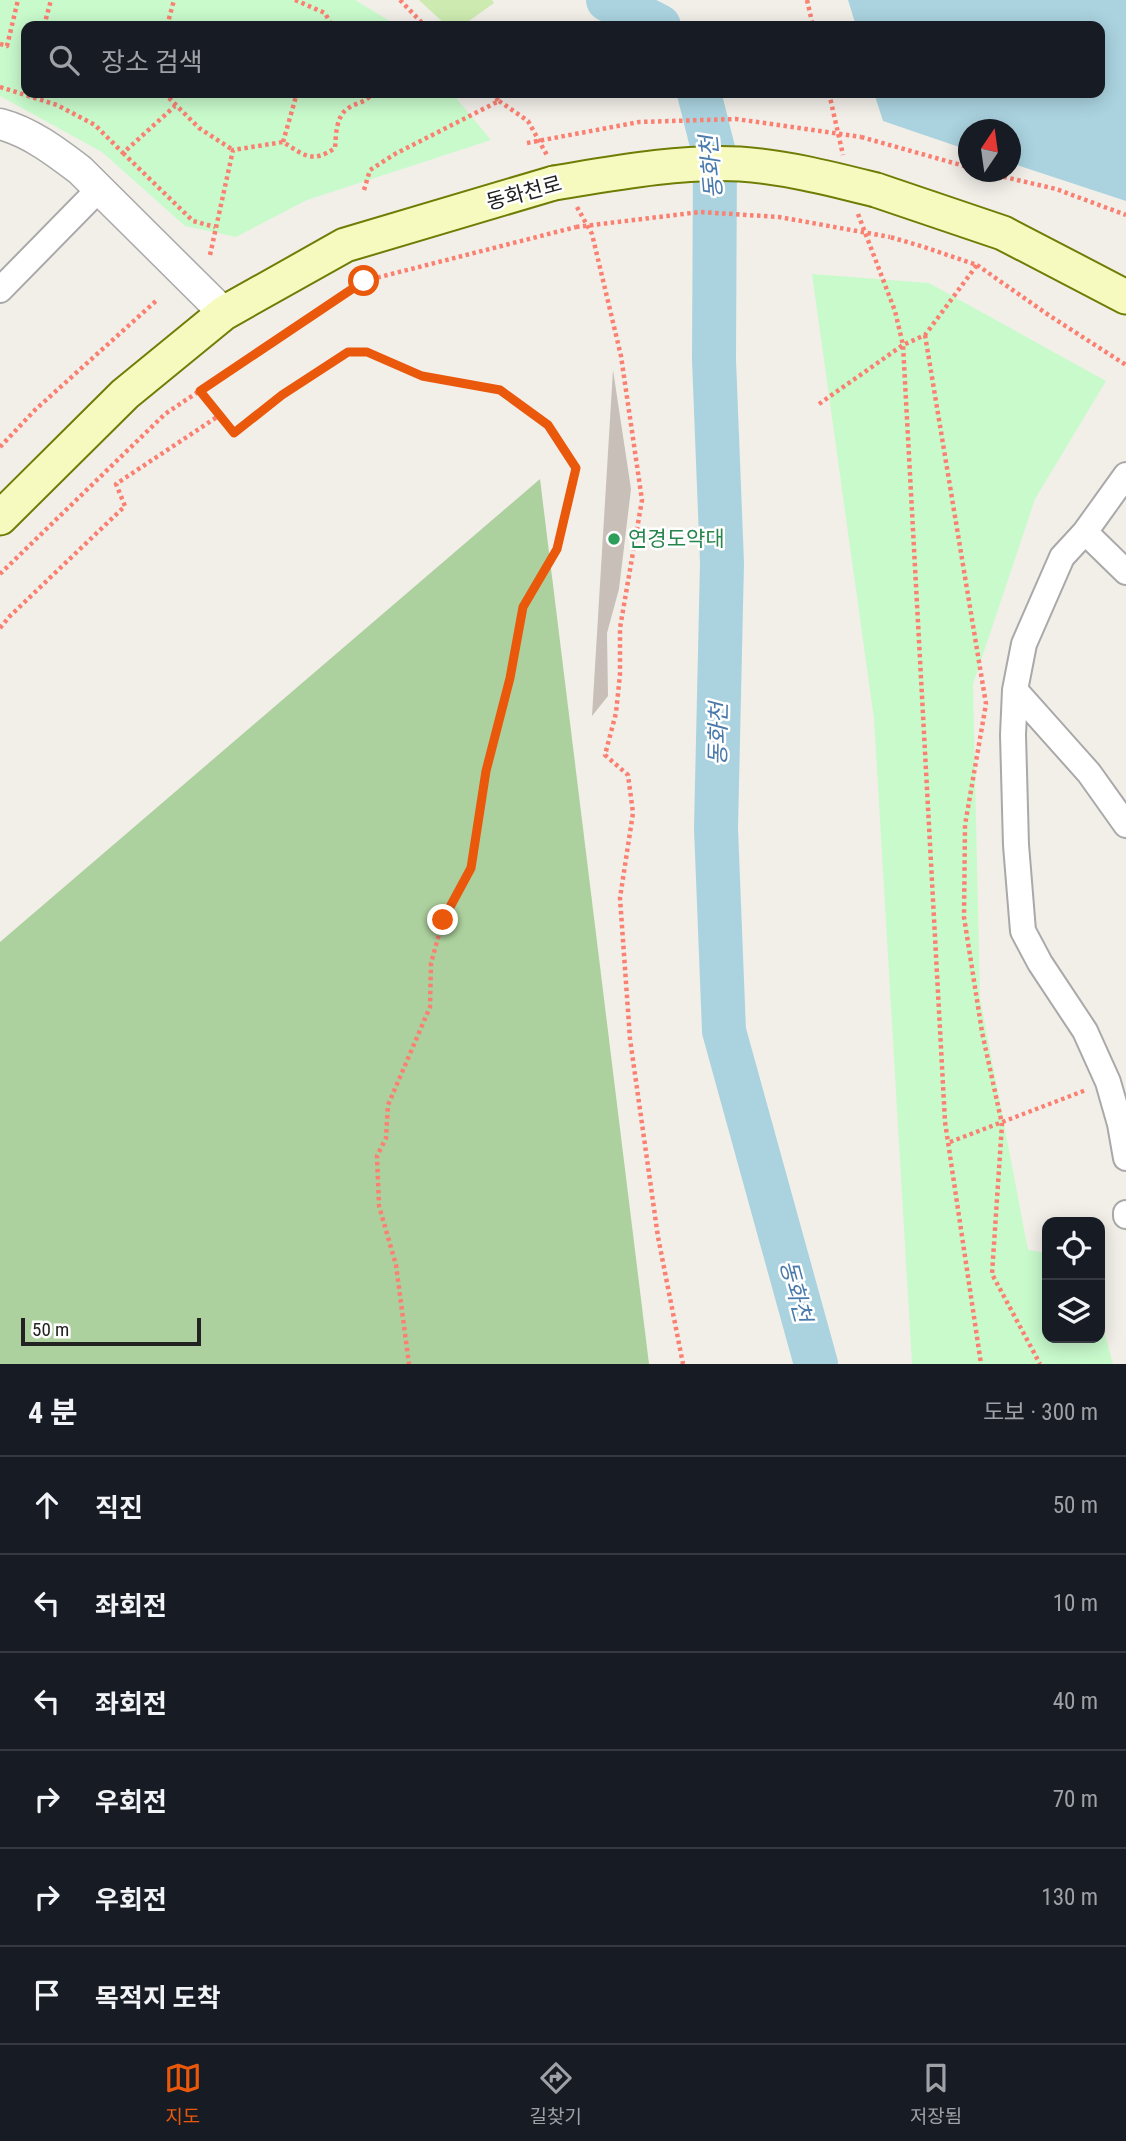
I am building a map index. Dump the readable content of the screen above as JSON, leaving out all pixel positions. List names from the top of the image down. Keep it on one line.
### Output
{"streets":{"main road":["동화천로"]},"water":["동화천"],"places":["연경도약대"],"scale_bar":"50 m","north":"top","page":{"search":"장소 검색","scale":"50 m","heading":["4 분","도보 · 300 m"],"list":[["직진","50 m"],["좌회전","10 m"],["좌회전","40 m"],["우회전","70 m"],["우회전","130 m"],"목적지 도착"],"nav":["지도","길찾기","저장됨"]}}
